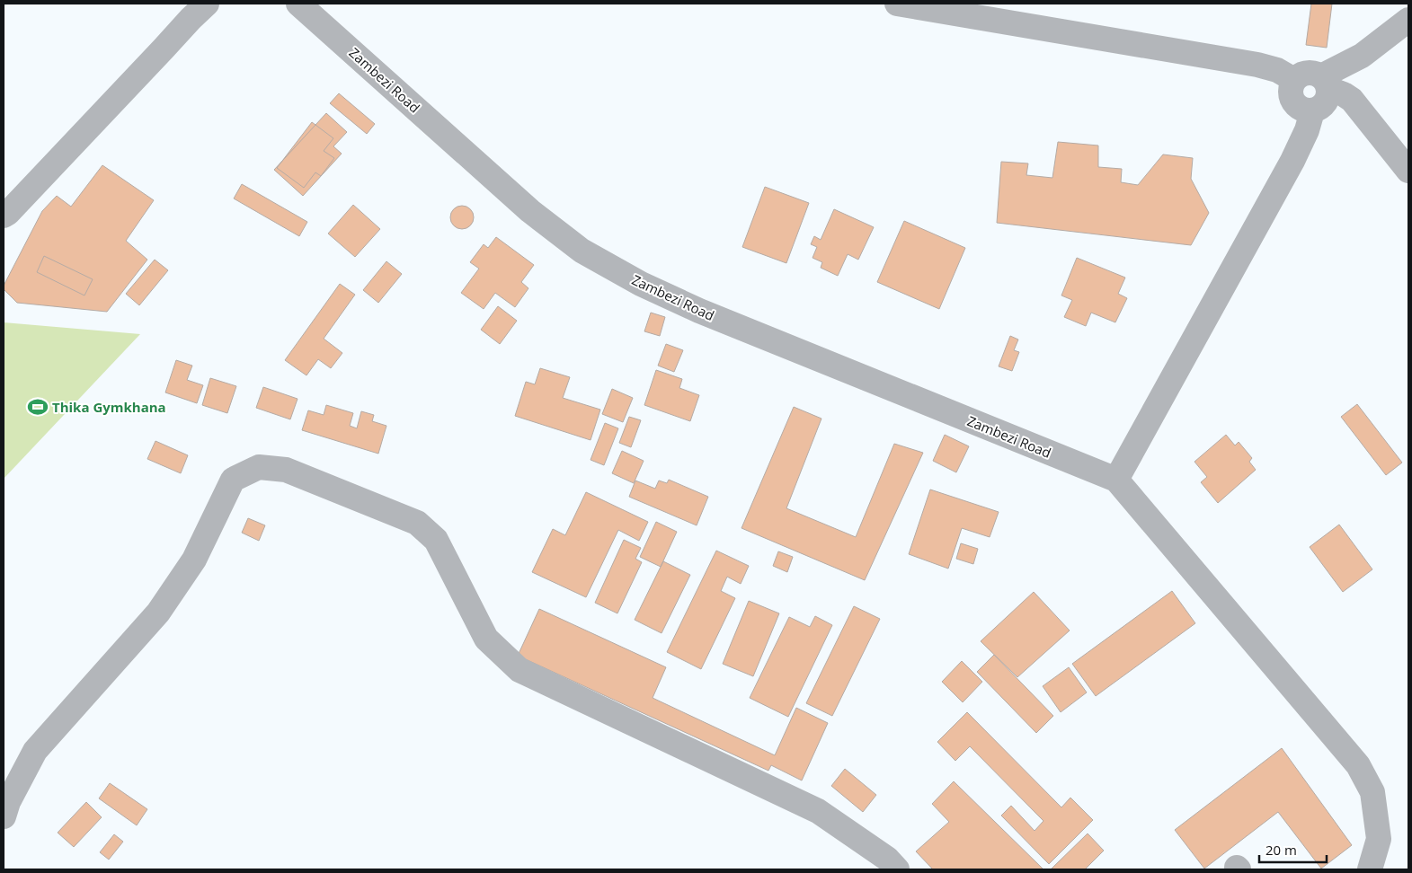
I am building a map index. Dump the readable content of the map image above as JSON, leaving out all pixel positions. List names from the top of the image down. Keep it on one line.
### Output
{"streets":{"street":["Zambezi Road"]},"places":{"sports":["Thika Gymkhana"]},"scale_bar":"20 m"}
